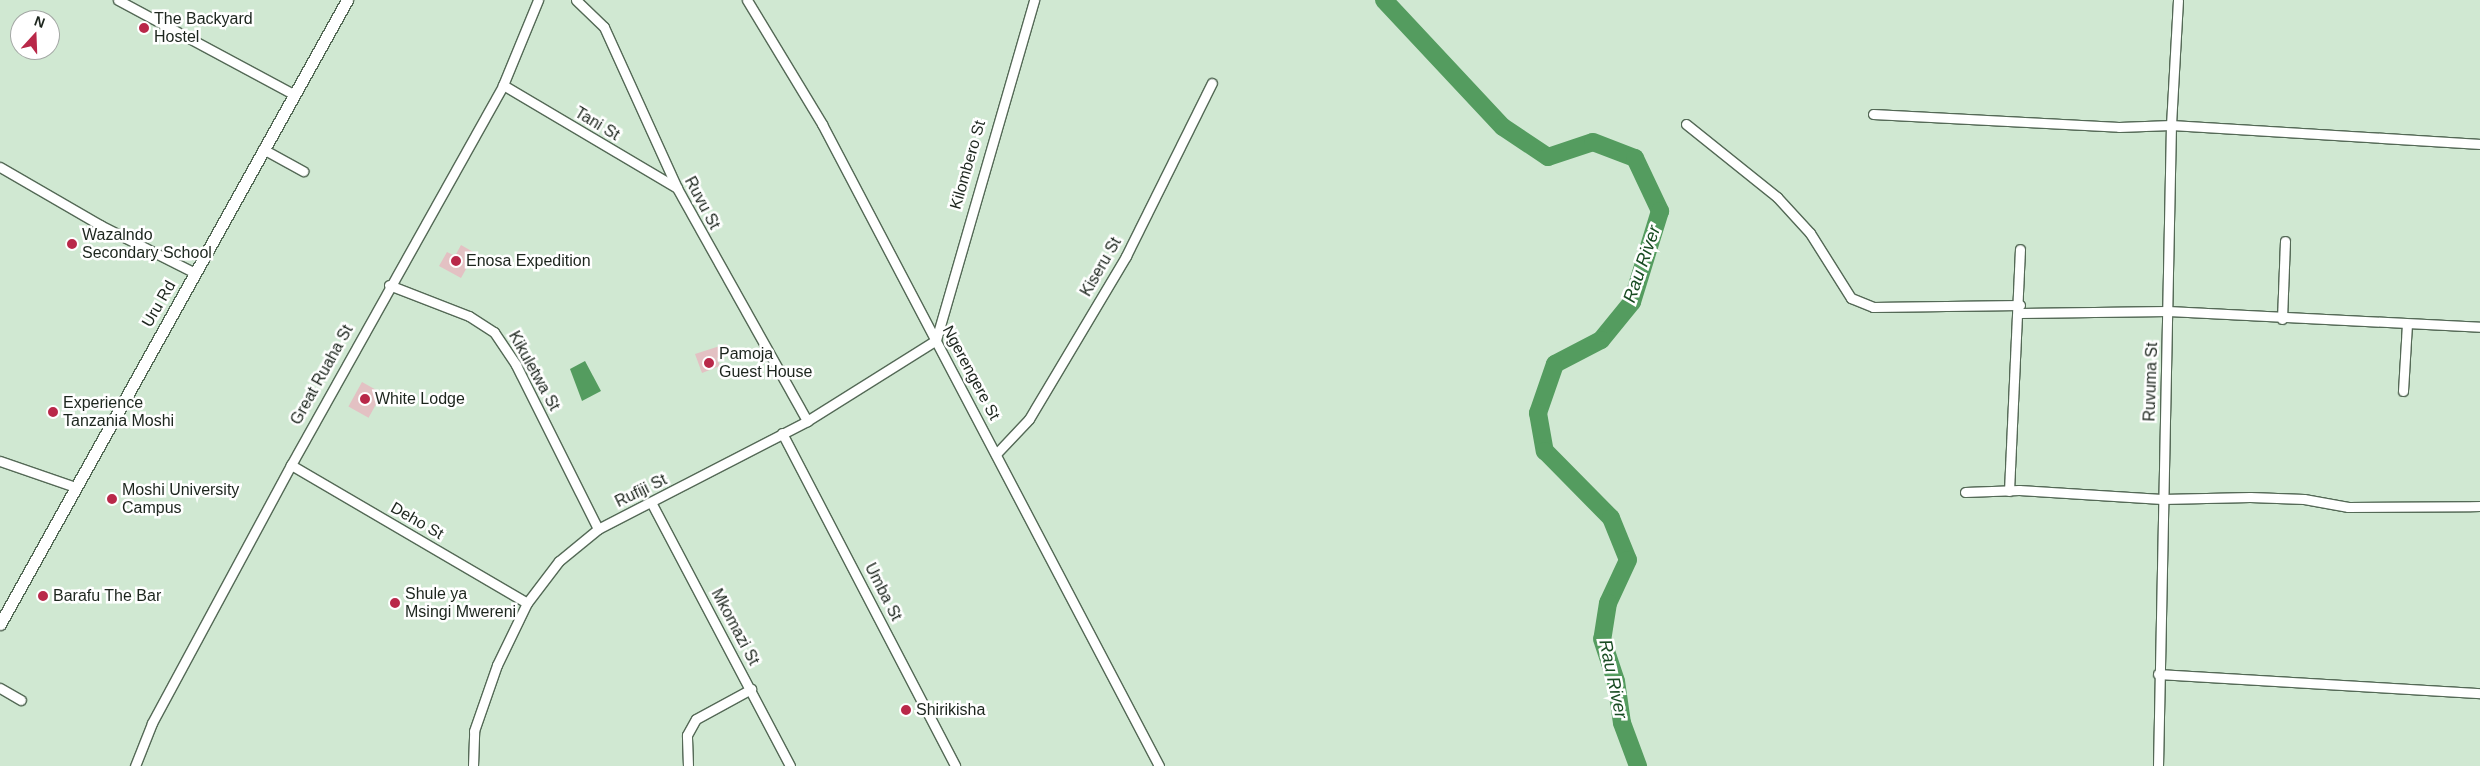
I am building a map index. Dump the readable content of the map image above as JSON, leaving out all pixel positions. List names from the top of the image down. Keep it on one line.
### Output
{"streets":{"street":["Tani St","Kilombero St","Ruvu St","Kiseru St","Uru Rd","Kikuletwa St","Ngerengere St","Great Ruaha St","Ruvuma St","Rufiji St","Deho St","Umba St","Mkomazi St"]},"crossings":[["Tani St","Ruvu St"],["Tani St","Great Ruaha St"],["Kilombero St","Ngerengere St"],["Kilombero St","Rufiji St"],["Ruvu St","Rufiji St"],["Kiseru St","Ngerengere St"],["Kikuletwa St","Great Ruaha St"],["Kikuletwa St","Rufiji St"],["Ngerengere St","Rufiji St"],["Great Ruaha St","Deho St"],["Rufiji St","Deho St"],["Rufiji St","Umba St"],["Rufiji St","Mkomazi St"]],"water":["Rau River"],"places":["The Backyard Hostel","Wazalndo Secondary School","Enosa Expedition","Pamoja Guest House","White Lodge","Experience Tanzania Moshi","Moshi University Campus","Barafu The Bar","Shule ya Msingi Mwereni","Shirikisha"],"north":"top"}
